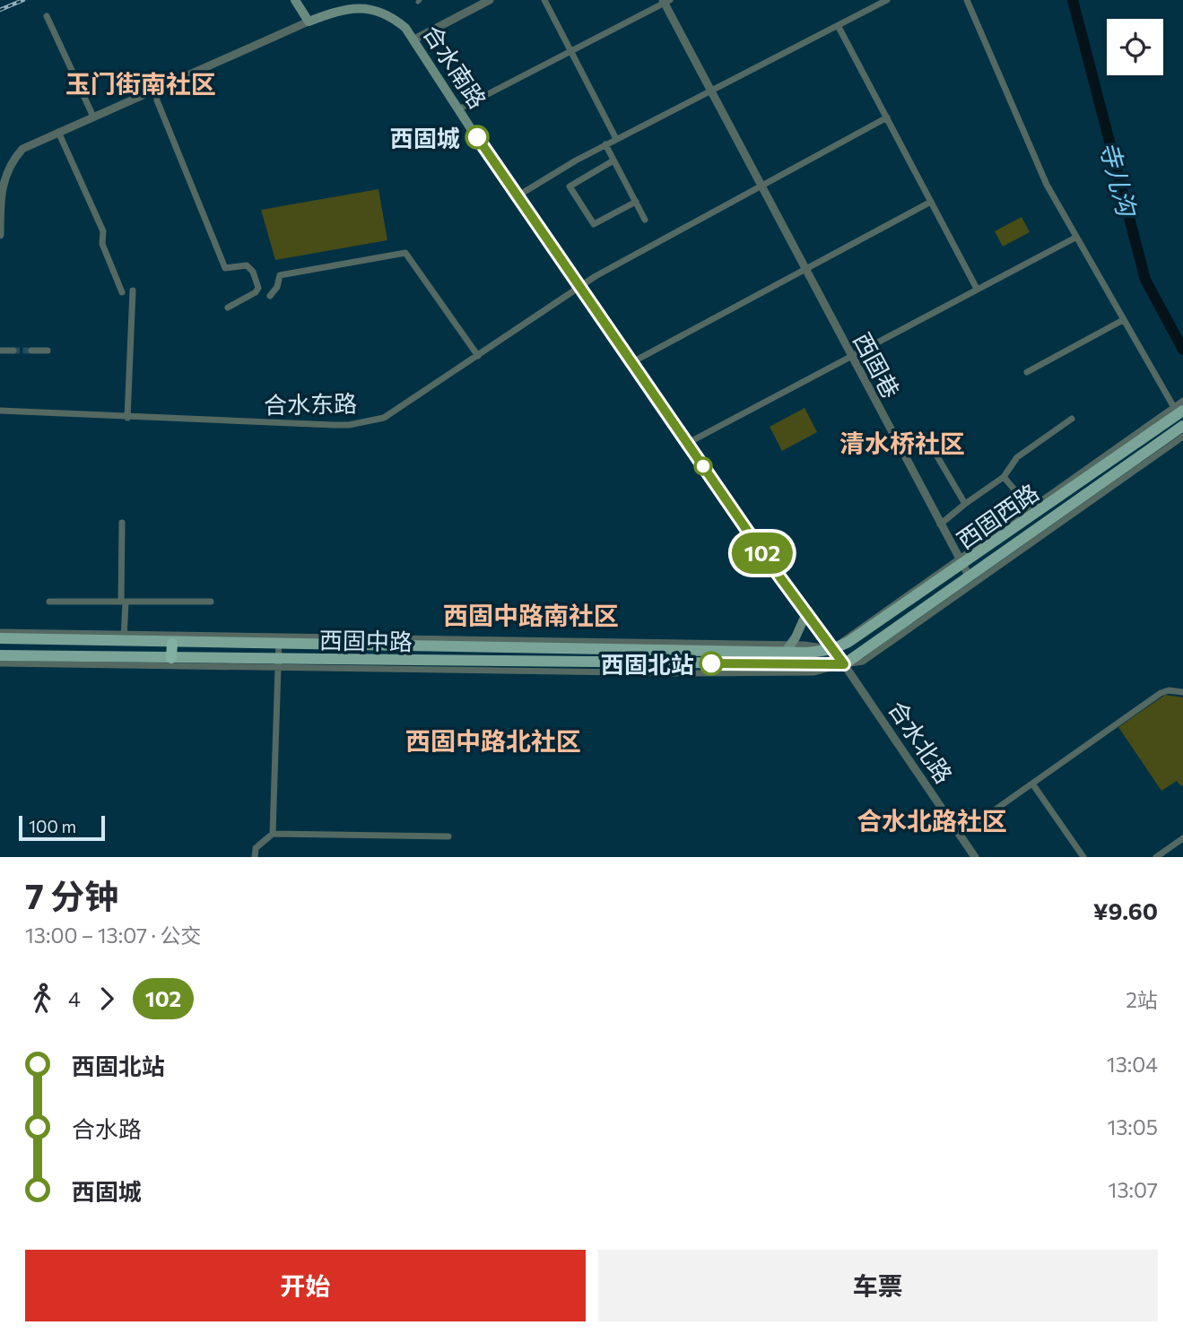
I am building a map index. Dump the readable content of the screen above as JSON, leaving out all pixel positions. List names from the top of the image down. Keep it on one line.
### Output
{"streets":{"main road":["合水南路","西固西路","西固中路","合水北路"],"street":["西固巷","合水东路"]},"crossings":[["合水南路","合水东路"],["合水南路","西固西路"],["合水南路","西固中路"],["合水南路","合水北路"],["西固巷","合水东路"],["西固巷","西固西路"],["西固西路","西固中路"],["西固西路","合水北路"],["西固中路","合水北路"]],"districts":["玉门街南社区","清水桥社区","西固中路南社区","西固中路北社区","合水北路社区"],"water":["寺儿沟"],"places":["西固城","西固北站"],"lines":["bus line 102"],"scale_bar":"100 m","page":{"on_map":"102","scale":"100 m","heading":["7 分钟","13:00 – 13:07 · 公交","¥9.60"],"legs":["4","102","2站"],"list":[{"name":"西固北站","value":"13:04"},{"name":"合水路","value":"13:05"},{"name":"西固城","value":"13:07"}],"buttons":["开始","车票"]}}
